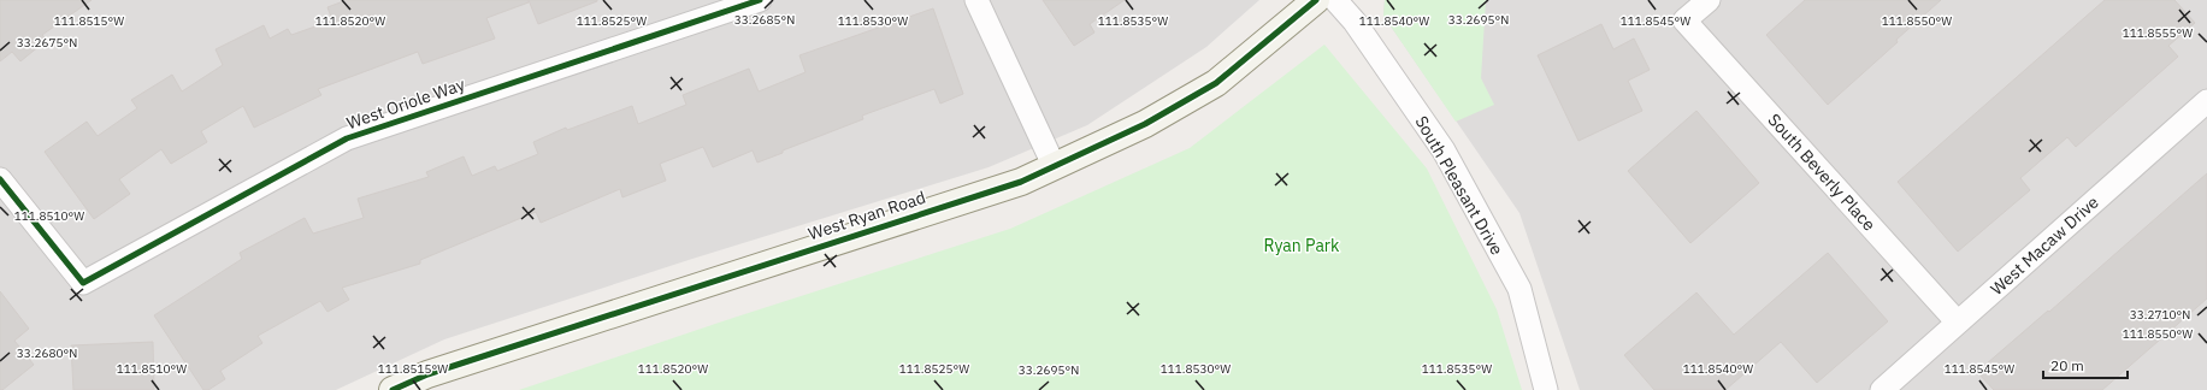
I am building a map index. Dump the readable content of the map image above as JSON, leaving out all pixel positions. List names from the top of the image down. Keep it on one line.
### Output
{"streets":{"street":["West Oriole Way","South Beverly Place","South Pleasant Drive","West Ryan Road","West Macaw Drive"]},"crossings":[["South Beverly Place","West Macaw Drive"]],"parks":["Ryan Park"],"scale_bar":"20 m","coordinates":["33.2685°N","33.2695°N","111.8515°W","111.8520°W","111.8525°W","111.8530°W","111.8535°W","111.8540°W","111.8545°W","111.8550°W","111.8555°W","33.2675°N","111.8510°W","33.2710°N","33.2680°N"]}
